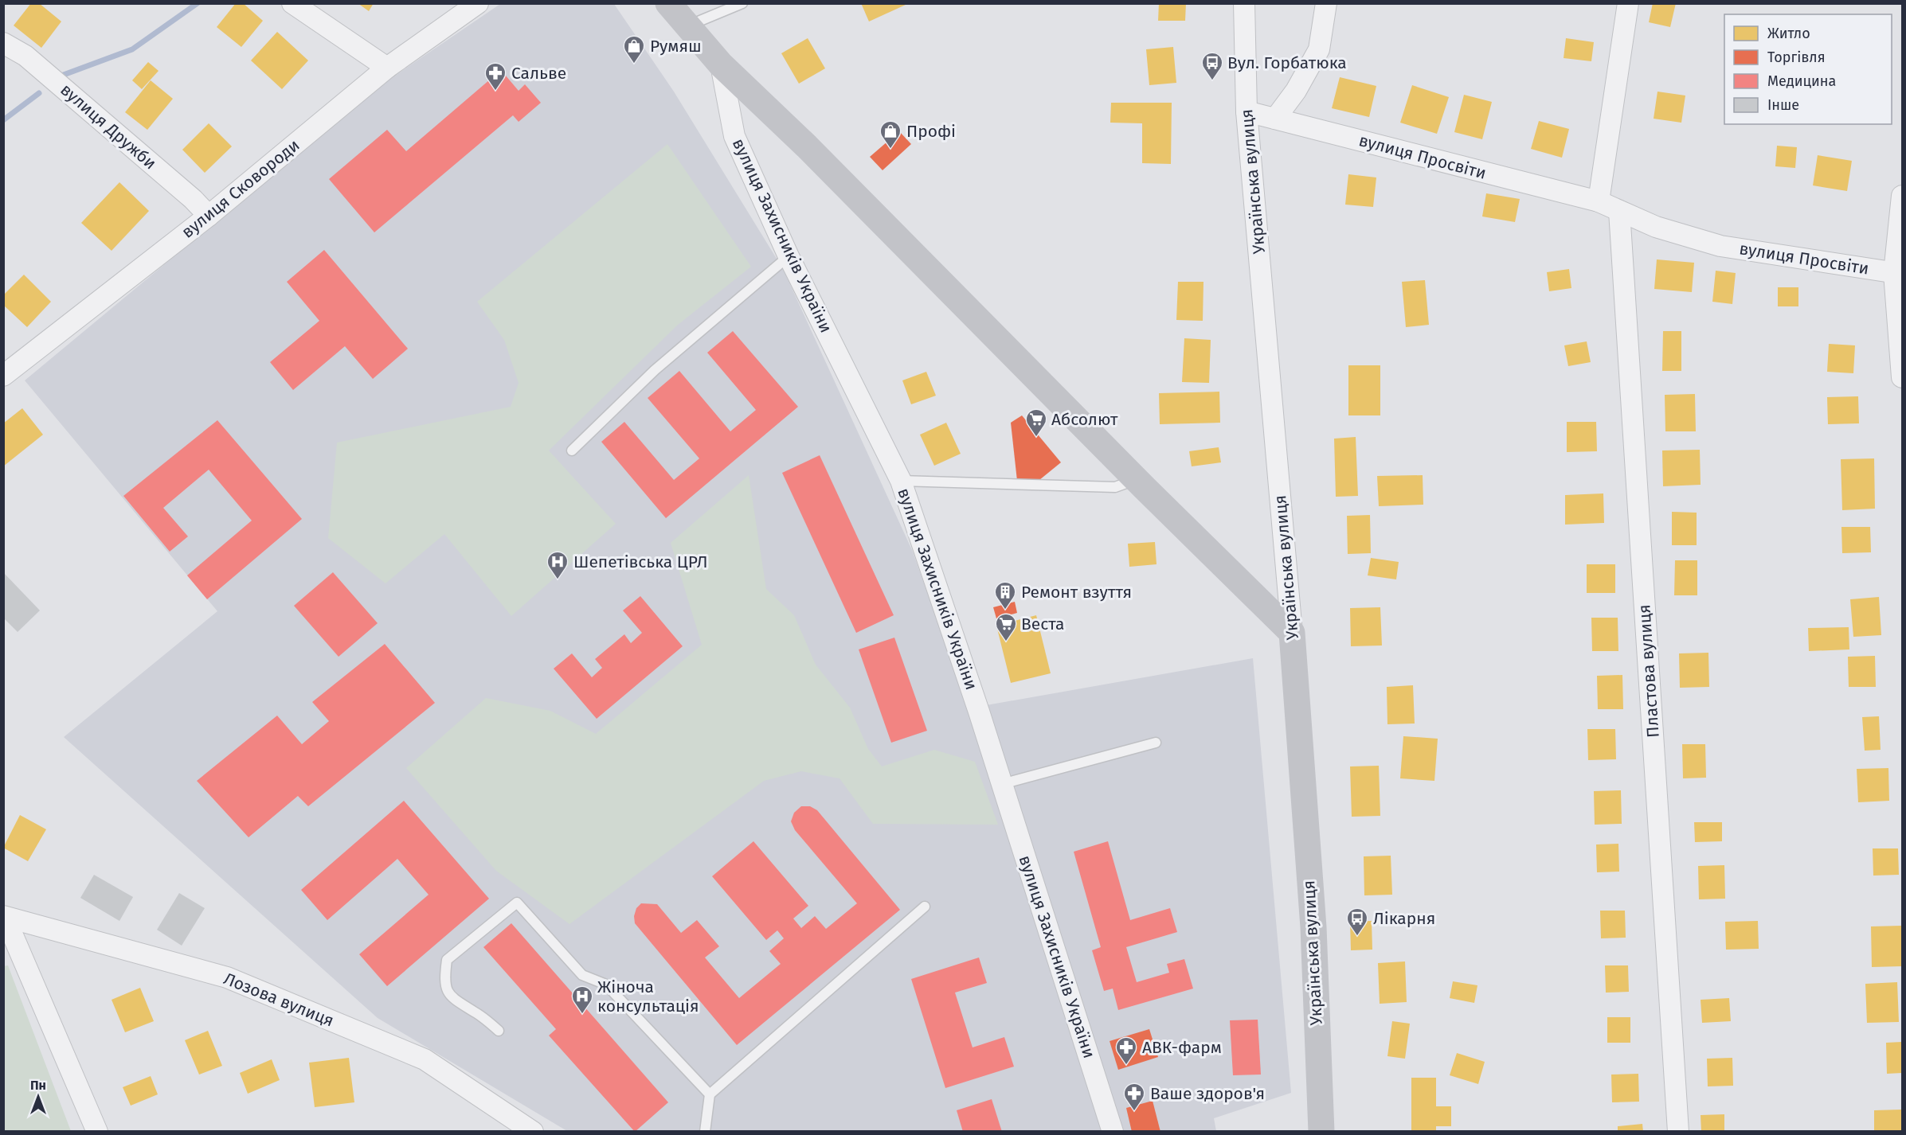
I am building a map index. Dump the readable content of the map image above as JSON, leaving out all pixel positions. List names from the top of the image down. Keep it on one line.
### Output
{"streets":{"main road":["Українська вулиця","вулиця Захисників України"],"street":["вулиця Дружби","вулиця Просвіти","вулиця Сковороди","Пластова вулиця","Лозова вулиця"]},"crossings":[["вулиця Дружби","вулиця Сковороди"],["вулиця Просвіти","Українська вулиця"],["вулиця Просвіти","Пластова вулиця"],["Українська вулиця","вулиця Захисників України"]],"places":{"shop":["Румяш","Профі"],"bus stop":["Вул. Горбатюка","Лікарня"],"pharmacy":["Сальве","АВК-фарм","Ваше здоров'я"],"supermarket":["Абсолют","Веста"],"hospital":["Шепетівська ЦРЛ","Жіноча консультація"],"building":["Ремонт взуття"]},"legend":["Житло","Торгівля","Медицина","Інше"],"north":"top"}
